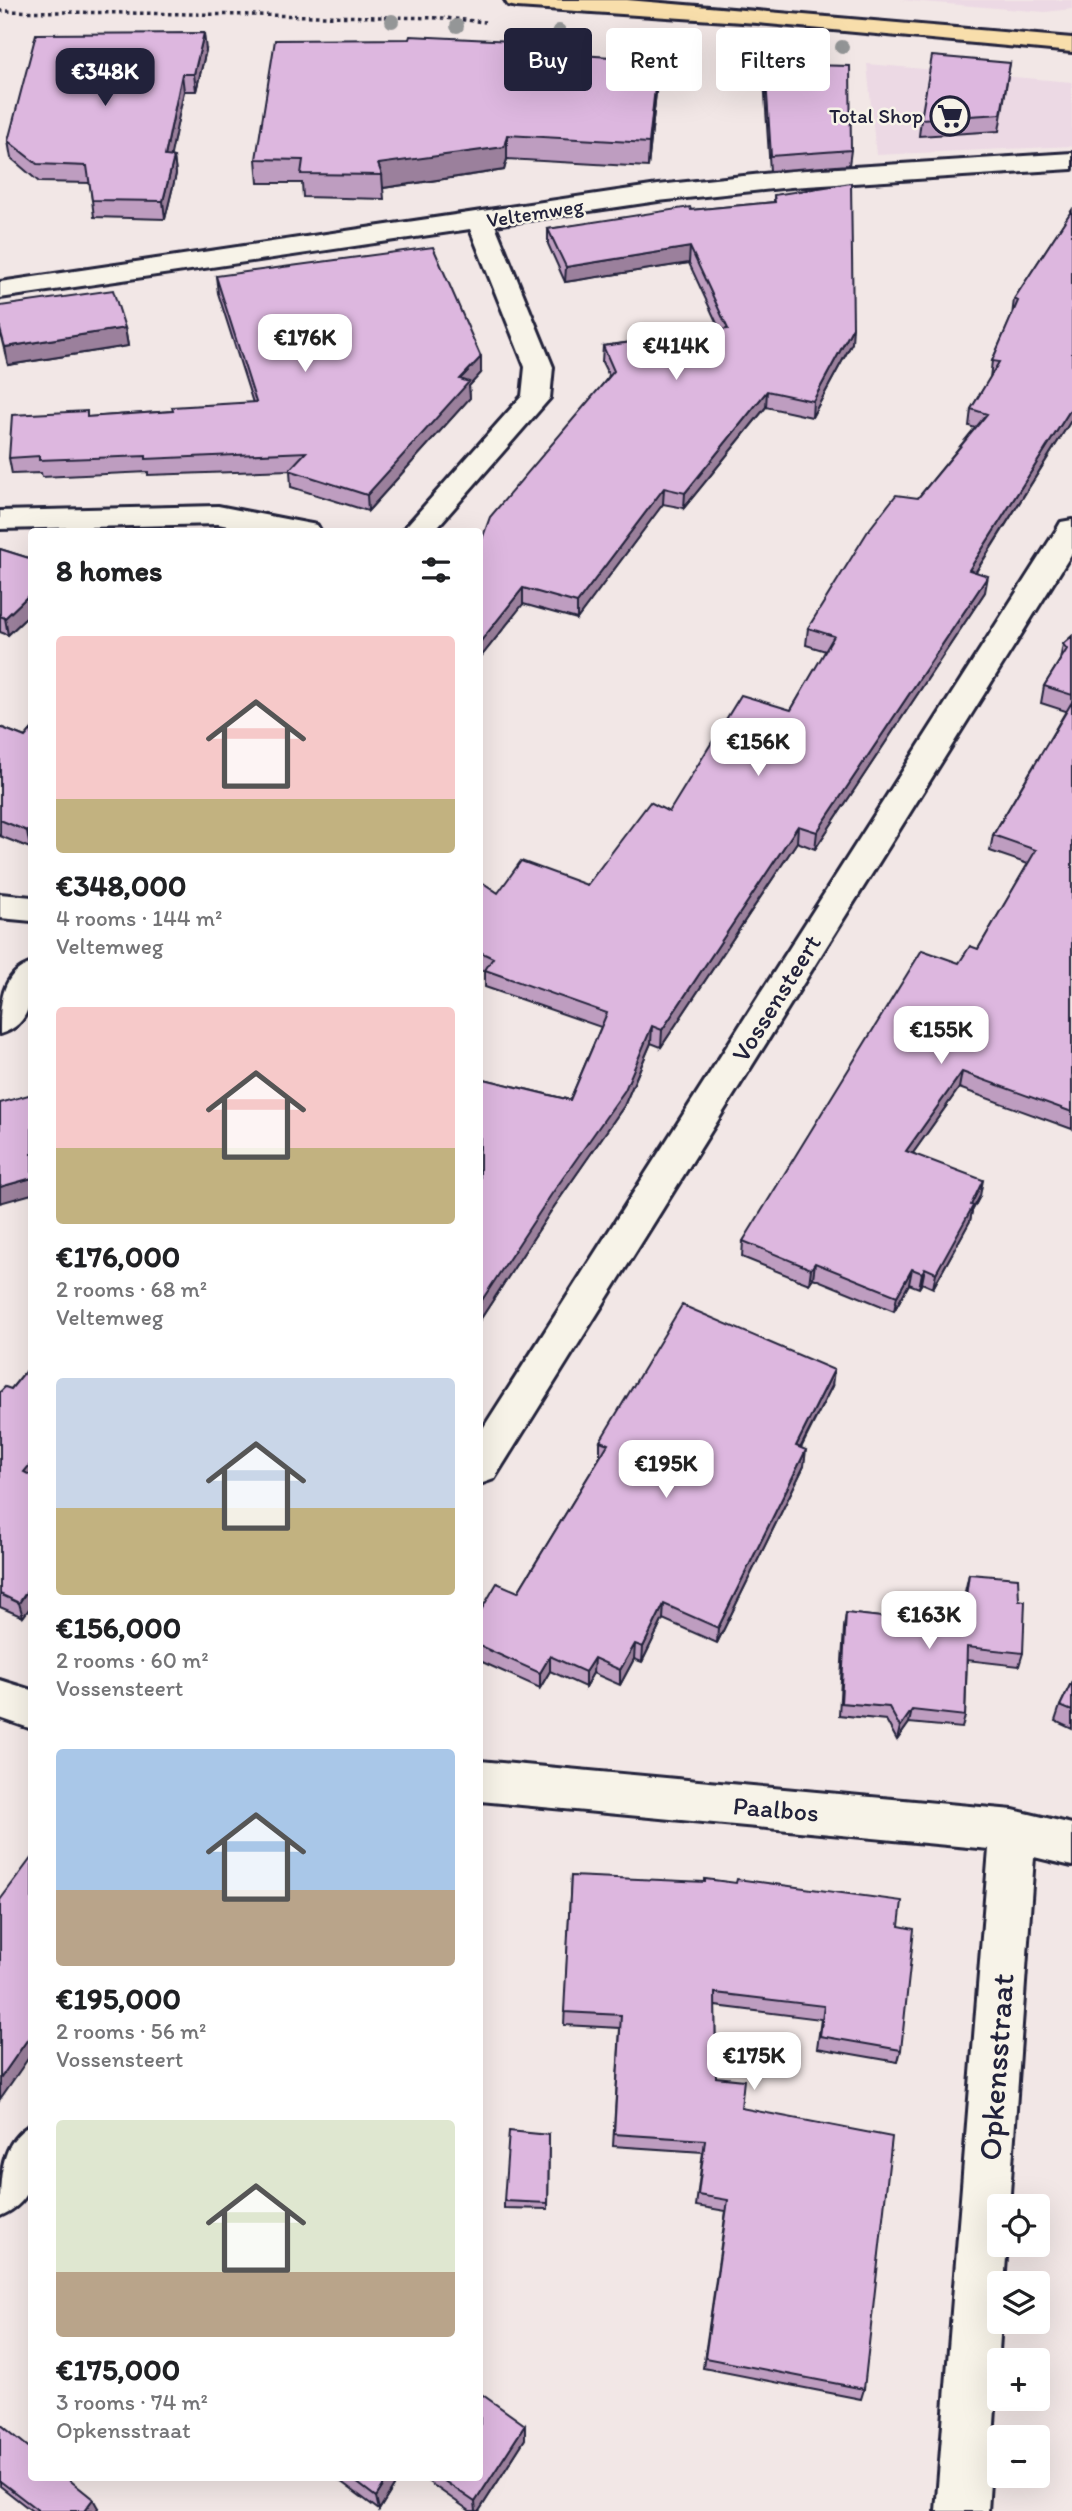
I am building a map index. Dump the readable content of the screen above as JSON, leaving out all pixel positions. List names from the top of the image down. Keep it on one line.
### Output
{"streets":{"street":["Veltemweg","Vossensteert","Paalbos","Opkensstraat"]},"crossings":[["Paalbos","Opkensstraat"]],"places":{"supermarket":["Total Shop"]},"page":{"chip":["Buy","Rent","Filters"],"price":["€348K","€176K","€414K","€156K","€155K","€195K","€163K","€175K"],"heading":"8 homes","list":[{"name":"€348,000","note":"4 rooms · 144 m² · Veltemweg"},{"name":"€176,000","note":"2 rooms · 68 m² · Veltemweg"},{"name":"€156,000","note":"2 rooms · 60 m² · Vossensteert"},{"name":"€195,000","note":"2 rooms · 56 m² · Vossensteert"},{"name":"€175,000","note":"3 rooms · 74 m² · Opkensstraat"}],"map_buttons":["+","−"]}}
